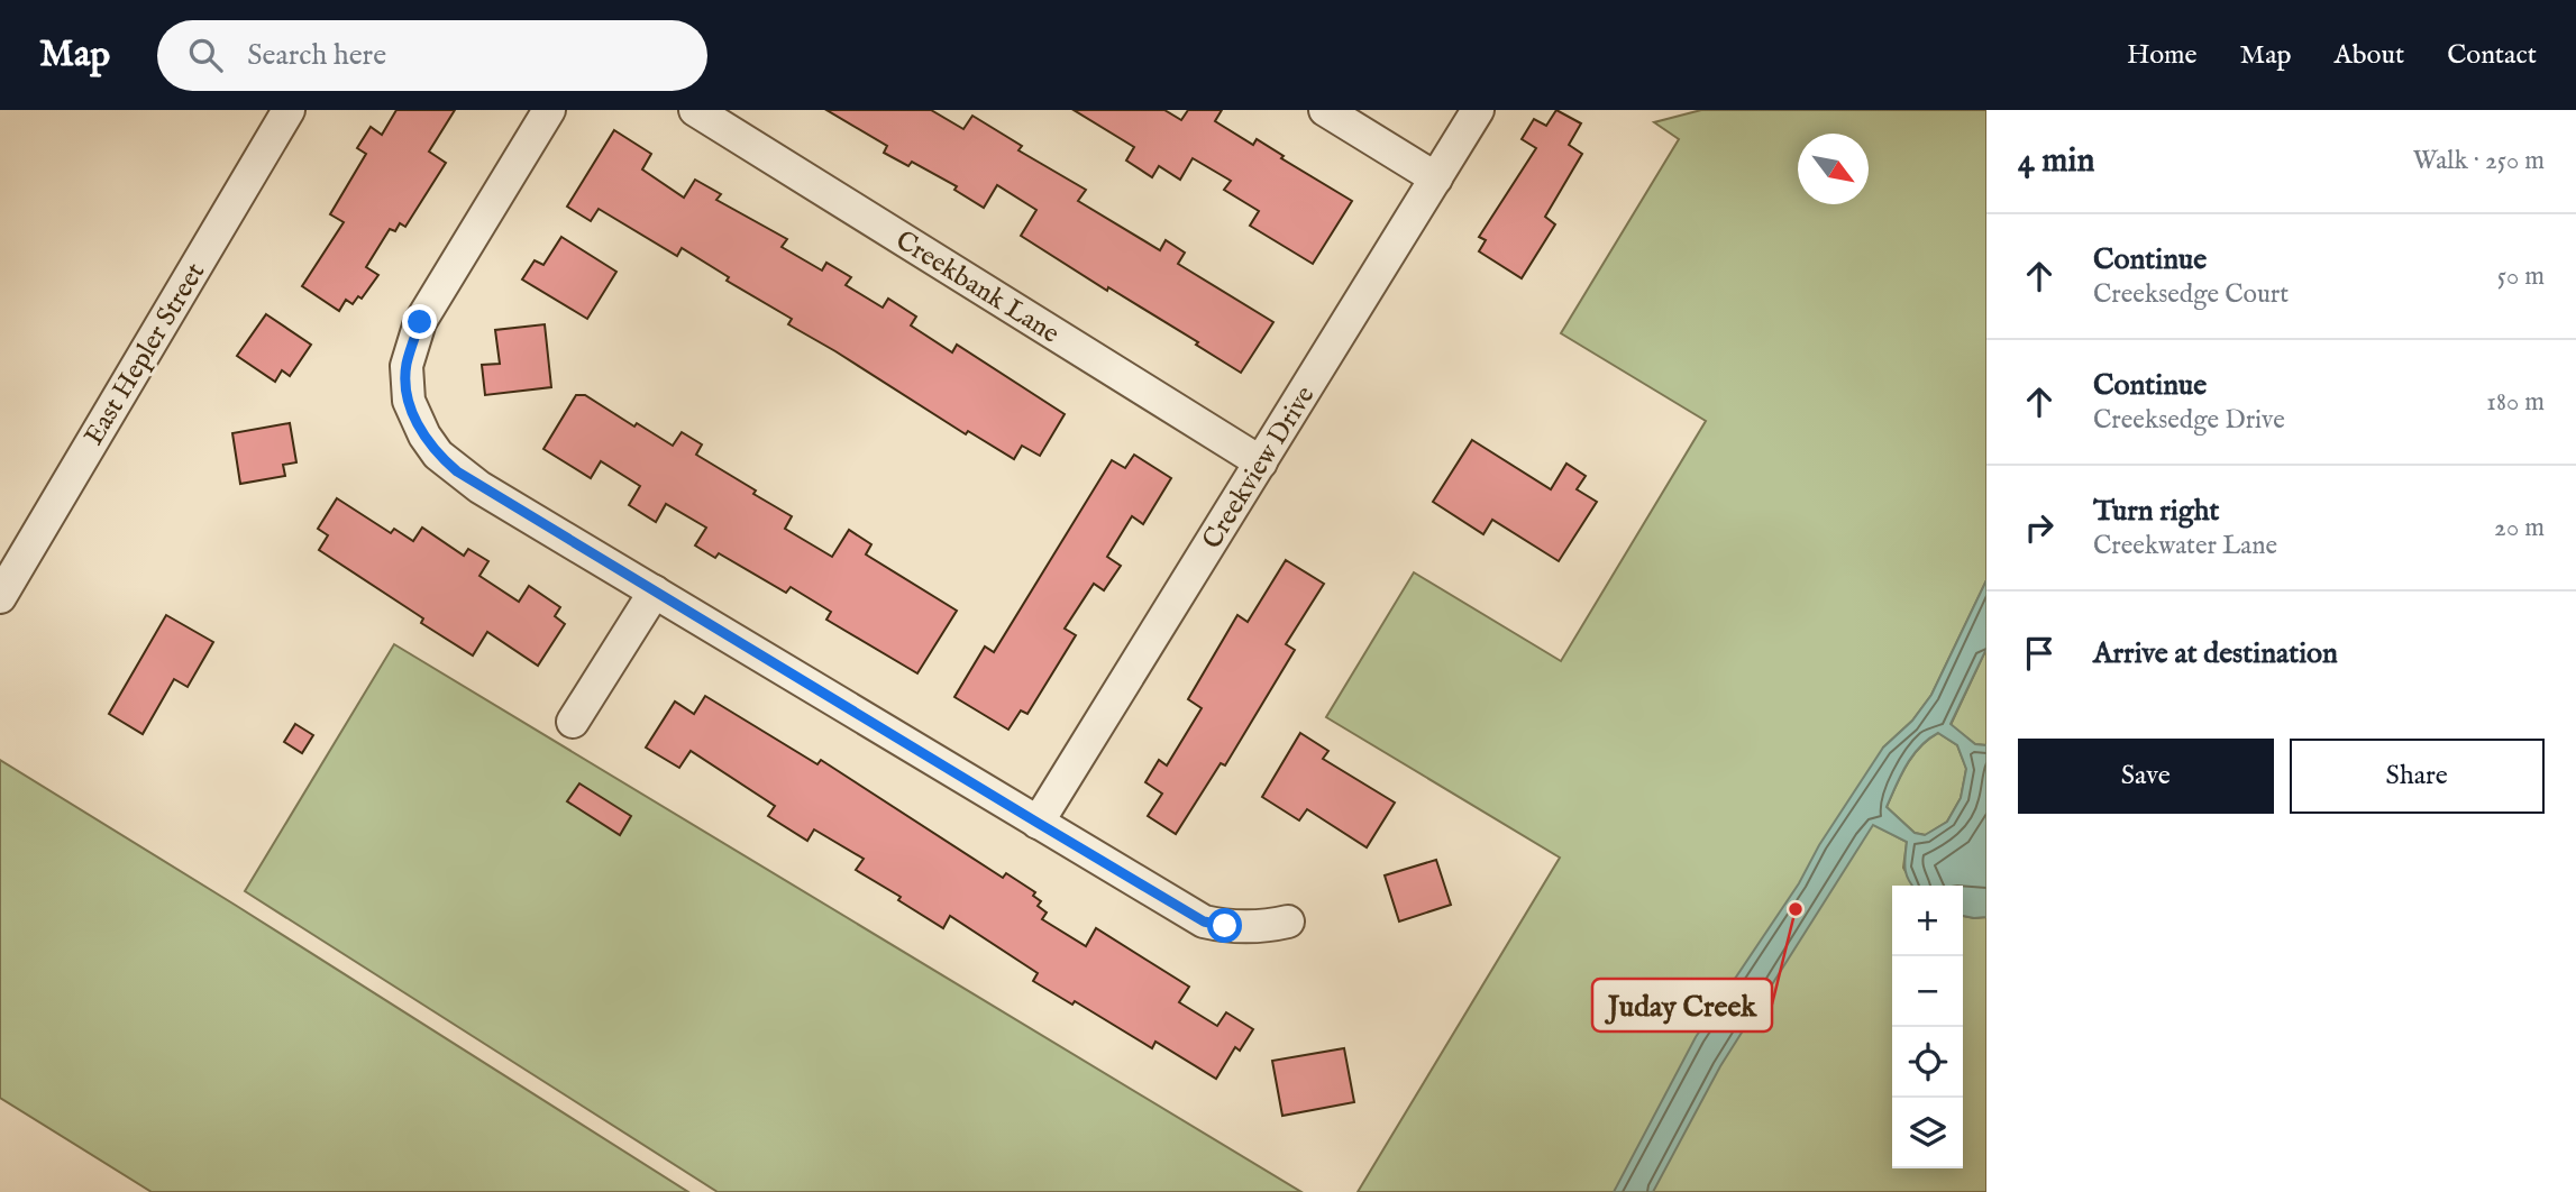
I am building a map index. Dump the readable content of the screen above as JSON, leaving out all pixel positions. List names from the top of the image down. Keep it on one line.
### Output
{"streets":{"street":["Creekbank Lane","East Hepler Street","Creekview Drive"]},"crossings":[["Creekbank Lane","Creekview Drive"]],"places":["Juday Creek"],"north":"bottom right","page":{"header":"Map","search":"Search here","nav":["Home","Map","About","Contact"],"heading":["4 min","Walk · 250 m"],"list":[["Continue","Creeksedge Court","50 m"],["Continue","Creeksedge Drive","180 m"],["Turn right","Creekwater Lane","20 m"],"Arrive at destination"],"buttons":["Save","Share"],"map_buttons":["+","−"]}}
